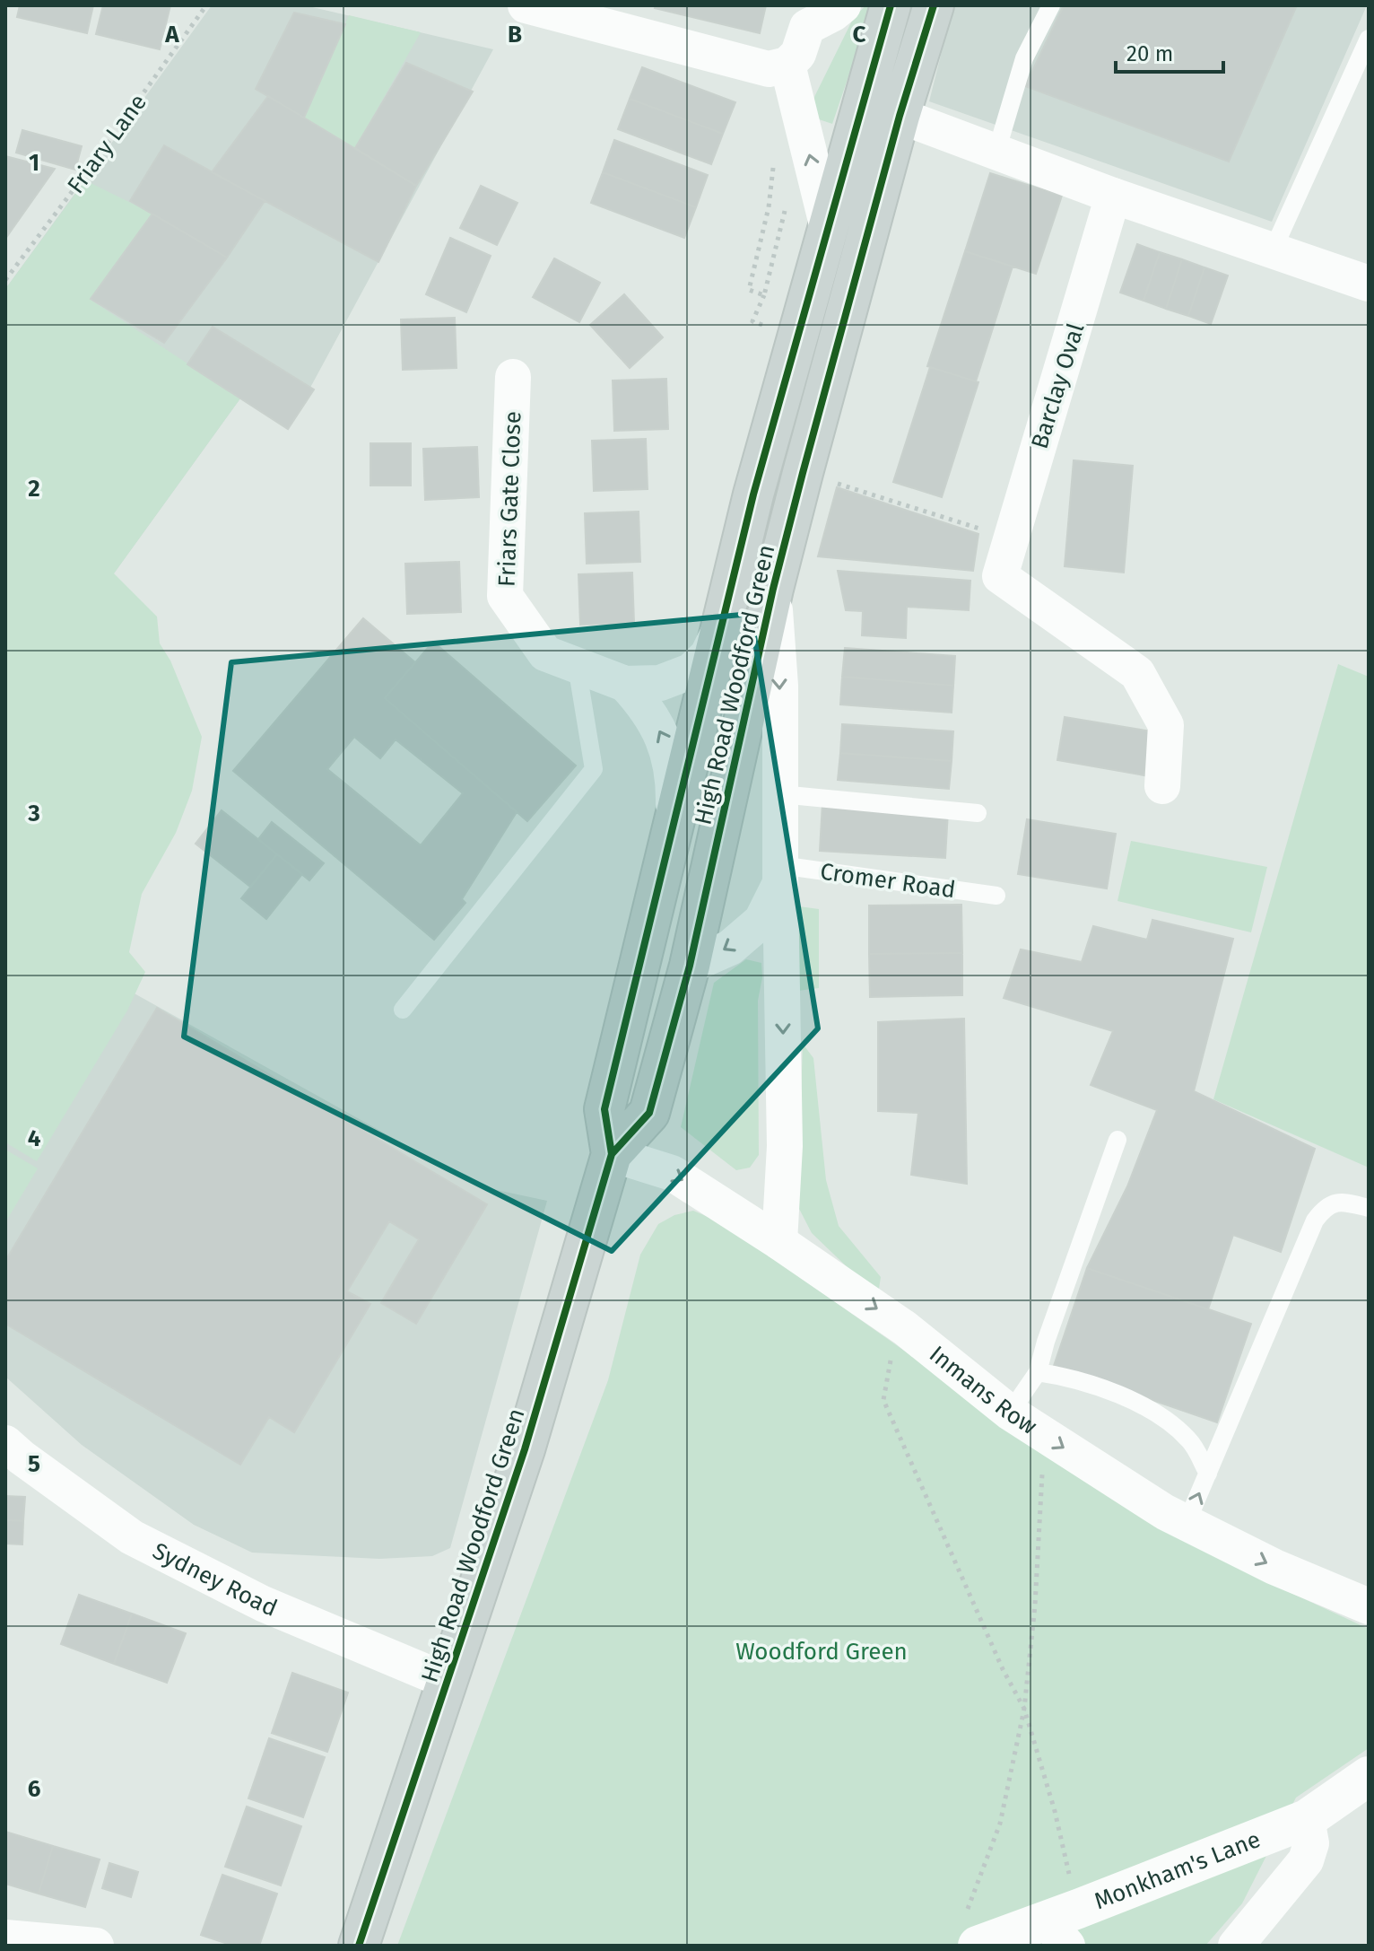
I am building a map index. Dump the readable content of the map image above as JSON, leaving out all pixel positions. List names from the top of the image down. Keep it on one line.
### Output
{"streets":{"main road":["High Road Woodford Green"],"street":["Barclay Oval","Friars Gate Close","Inmans Row","Sydney Road","Monkham's Lane"],"lane":["Cromer Road"],"path":["Friary Lane"]},"crossings":[["Friars Gate Close","High Road Woodford Green"],["High Road Woodford Green","Inmans Row"],["High Road Woodford Green","Sydney Road"]],"one_way":["Inmans Row"],"parks":["Woodford Green"],"scale_bar":"20 m","grid":{"columns":["A","B","C"],"rows":["1","2","3","4","5","6"]}}
